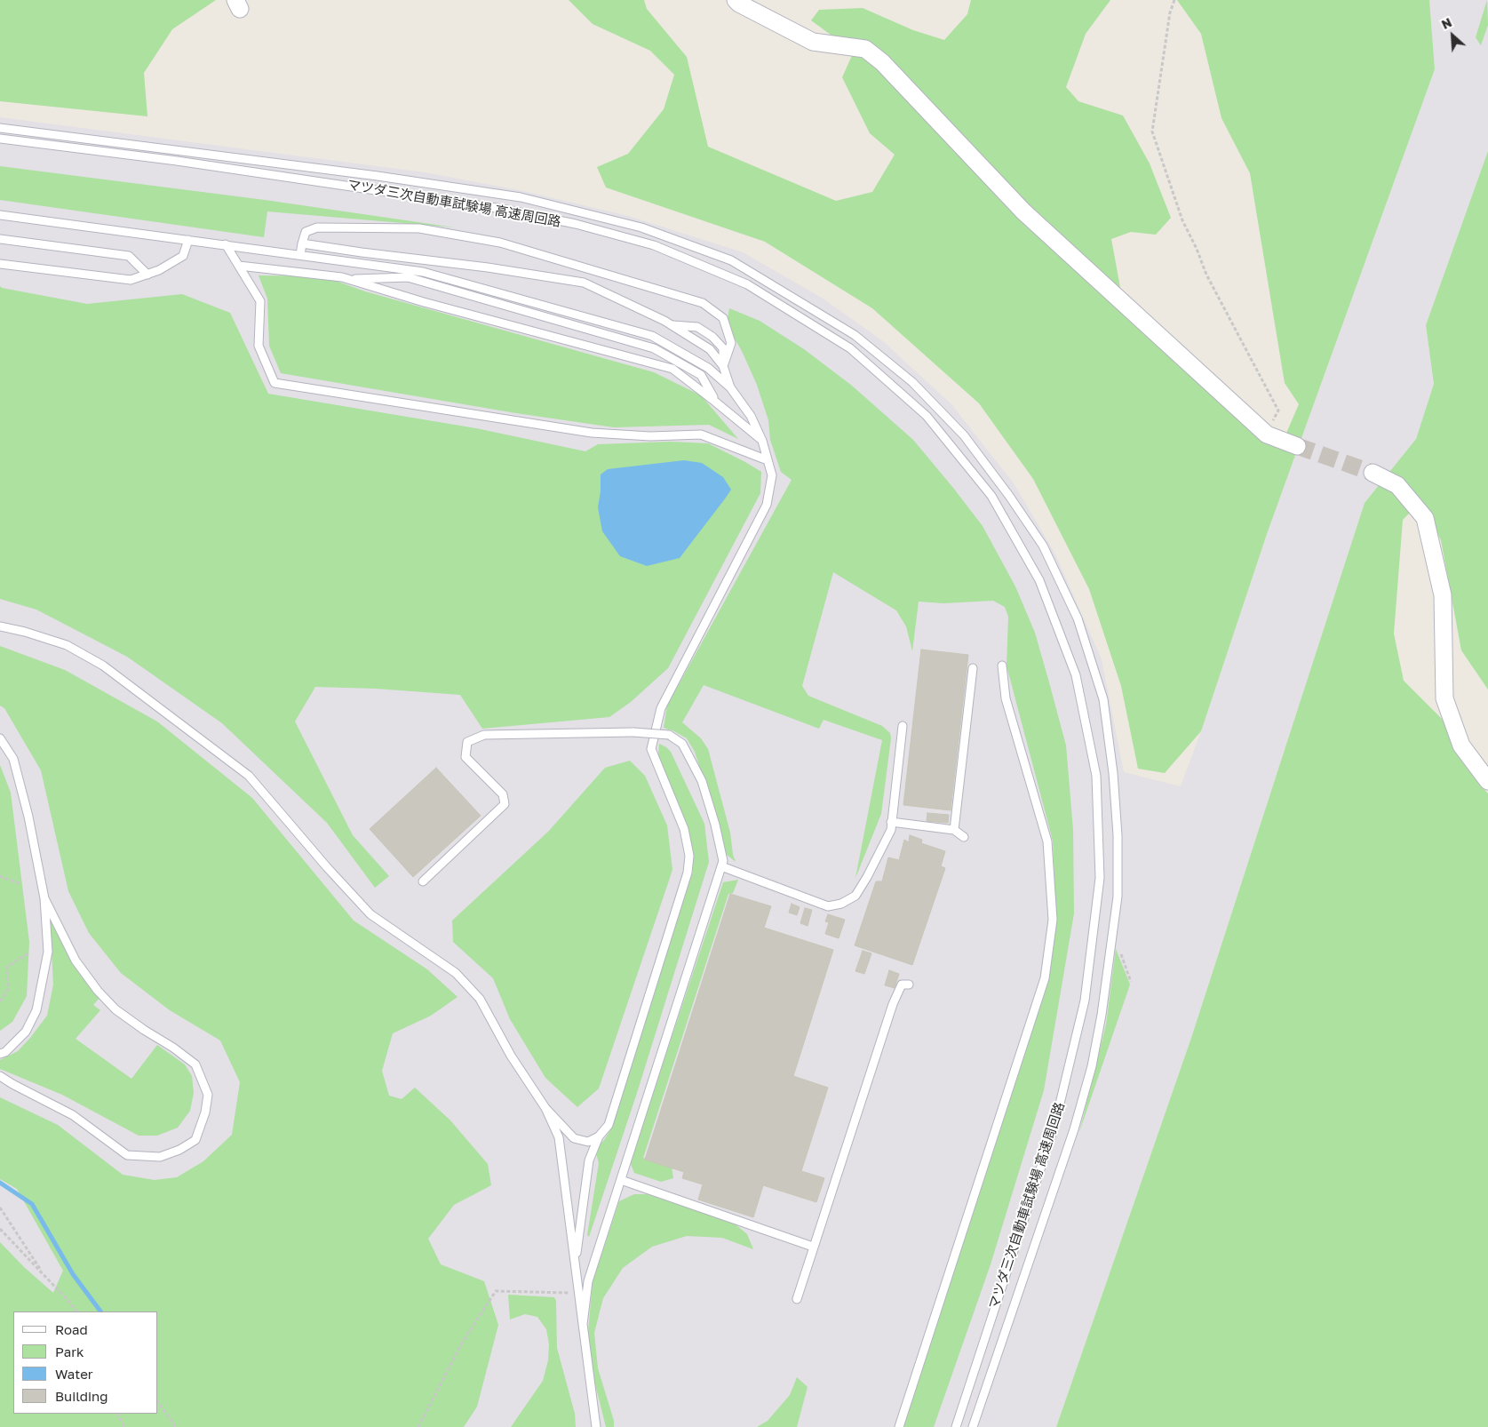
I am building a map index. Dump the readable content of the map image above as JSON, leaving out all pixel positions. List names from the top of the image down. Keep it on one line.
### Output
{"streets":{"lane":["マツダ三次自動車試験場 高速周回路"]},"legend":["Road","Park","Water","Building"],"north":"top left"}
